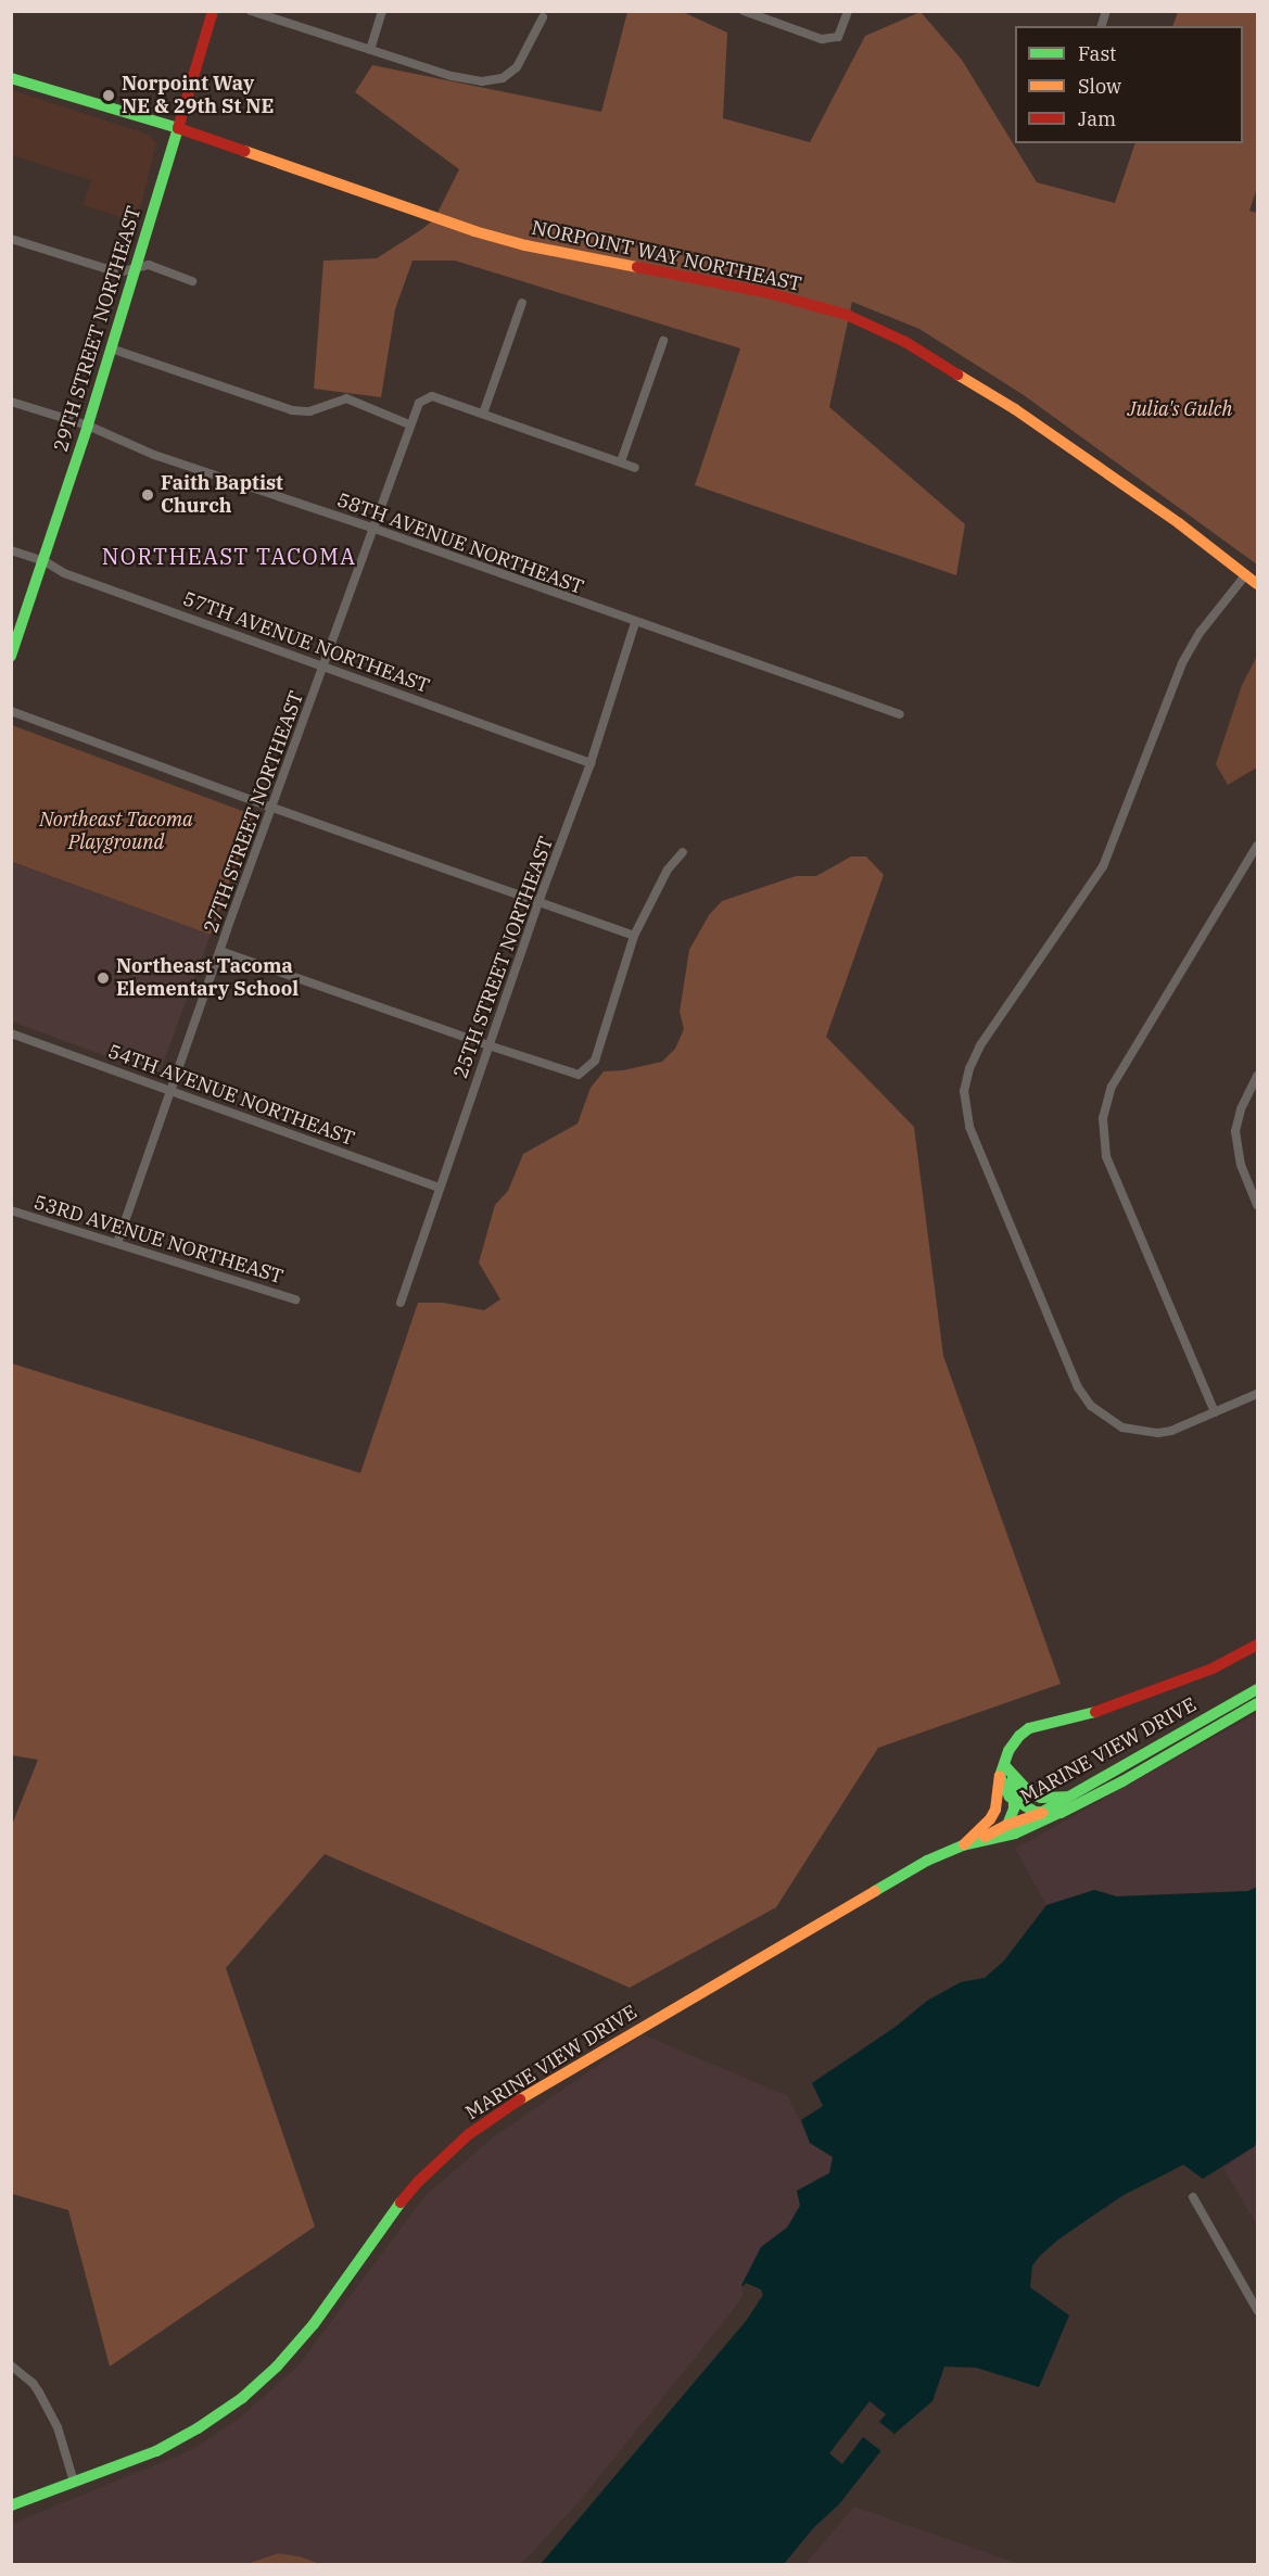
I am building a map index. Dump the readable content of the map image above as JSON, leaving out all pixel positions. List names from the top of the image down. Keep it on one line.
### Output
{"streets":{"main road":["NORPOINT WAY NORTHEAST","29TH STREET NORTHEAST","MARINE VIEW DRIVE"],"street":["58TH AVENUE NORTHEAST","57TH AVENUE NORTHEAST","27TH STREET NORTHEAST","25TH STREET NORTHEAST","54TH AVENUE NORTHEAST","53RD AVENUE NORTHEAST"]},"crossings":[["NORPOINT WAY NORTHEAST","29TH STREET NORTHEAST"],["29TH STREET NORTHEAST","58TH AVENUE NORTHEAST"],["29TH STREET NORTHEAST","57TH AVENUE NORTHEAST"],["58TH AVENUE NORTHEAST","27TH STREET NORTHEAST"],["58TH AVENUE NORTHEAST","25TH STREET NORTHEAST"],["57TH AVENUE NORTHEAST","27TH STREET NORTHEAST"],["57TH AVENUE NORTHEAST","25TH STREET NORTHEAST"],["27TH STREET NORTHEAST","54TH AVENUE NORTHEAST"],["27TH STREET NORTHEAST","53RD AVENUE NORTHEAST"],["25TH STREET NORTHEAST","54TH AVENUE NORTHEAST"]],"districts":["NORTHEAST TACOMA"],"parks":["Julia's Gulch","Northeast Tacoma Playground"],"places":["Norpoint Way NE & 29th St NE","Faith Baptist Church","Northeast Tacoma Elementary School"],"legend":["Fast","Slow","Jam"]}
